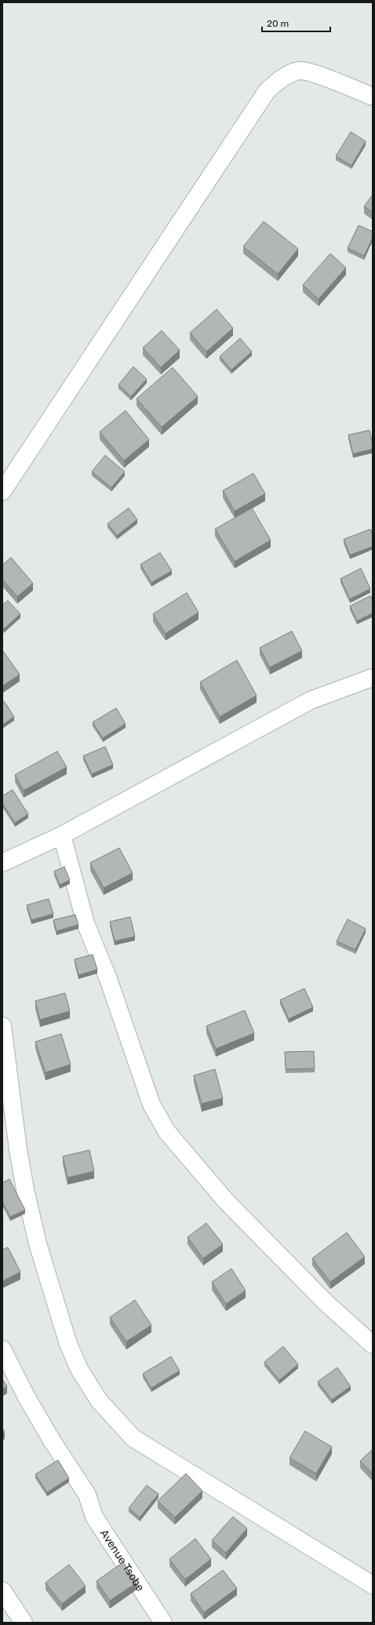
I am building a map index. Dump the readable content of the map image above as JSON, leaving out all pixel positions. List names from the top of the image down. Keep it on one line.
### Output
{"streets":{"street":["Avenue Tsobe"]},"scale_bar":"20 m"}
